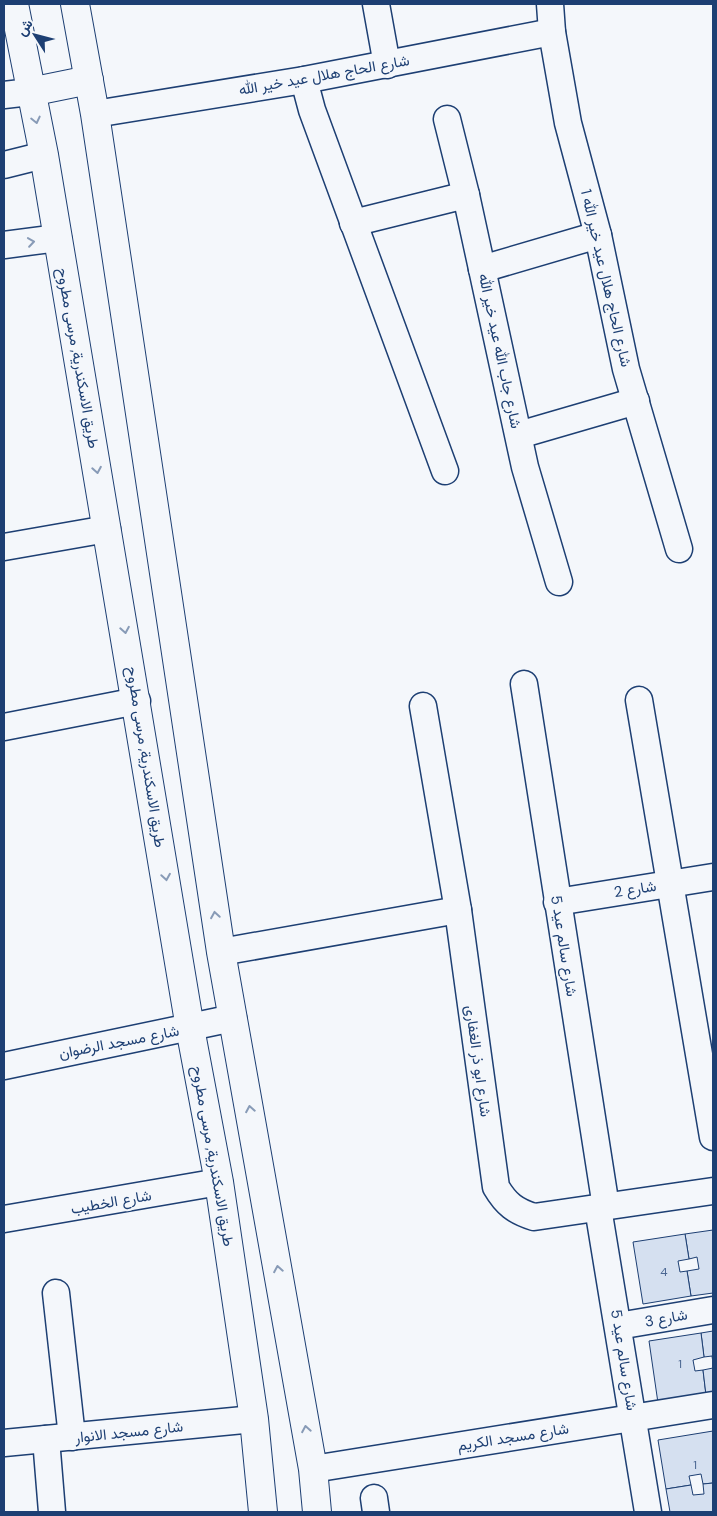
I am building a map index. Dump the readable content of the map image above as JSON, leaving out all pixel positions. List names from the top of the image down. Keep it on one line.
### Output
{"streets":{"main road":["طريق الاسكندرية, مرسى مطروح"],"street":["شارع الحاج هلال عيد خير الله","شارع الحاج هلال عيد خير الله 1","شارع جاب الله عيد خير الله","شارع 2","شارع سالم عيد 5","شارع مسجد الرضوان","شارع ابو ذر الغفارى","شارع الخطيب","شارع 3","شارع مسجد الانوار","شارع مسجد الكريم"]},"crossings":[["شارع الحاج هلال عيد خير الله","شارع الحاج هلال عيد خير الله 1"],["طريق الاسكندرية, مرسى مطروح","شارع مسجد الرضوان"],["طريق الاسكندرية, مرسى مطروح","شارع الخطيب"],["طريق الاسكندرية, مرسى مطروح","شارع مسجد الانوار"],["شارع 2","شارع سالم عيد 5"],["شارع سالم عيد 5","شارع ابو ذر الغفارى"],["شارع سالم عيد 5","شارع 3"],["شارع سالم عيد 5","شارع مسجد الكريم"]],"house_numbers":["4","1","1"],"north":"top left"}
